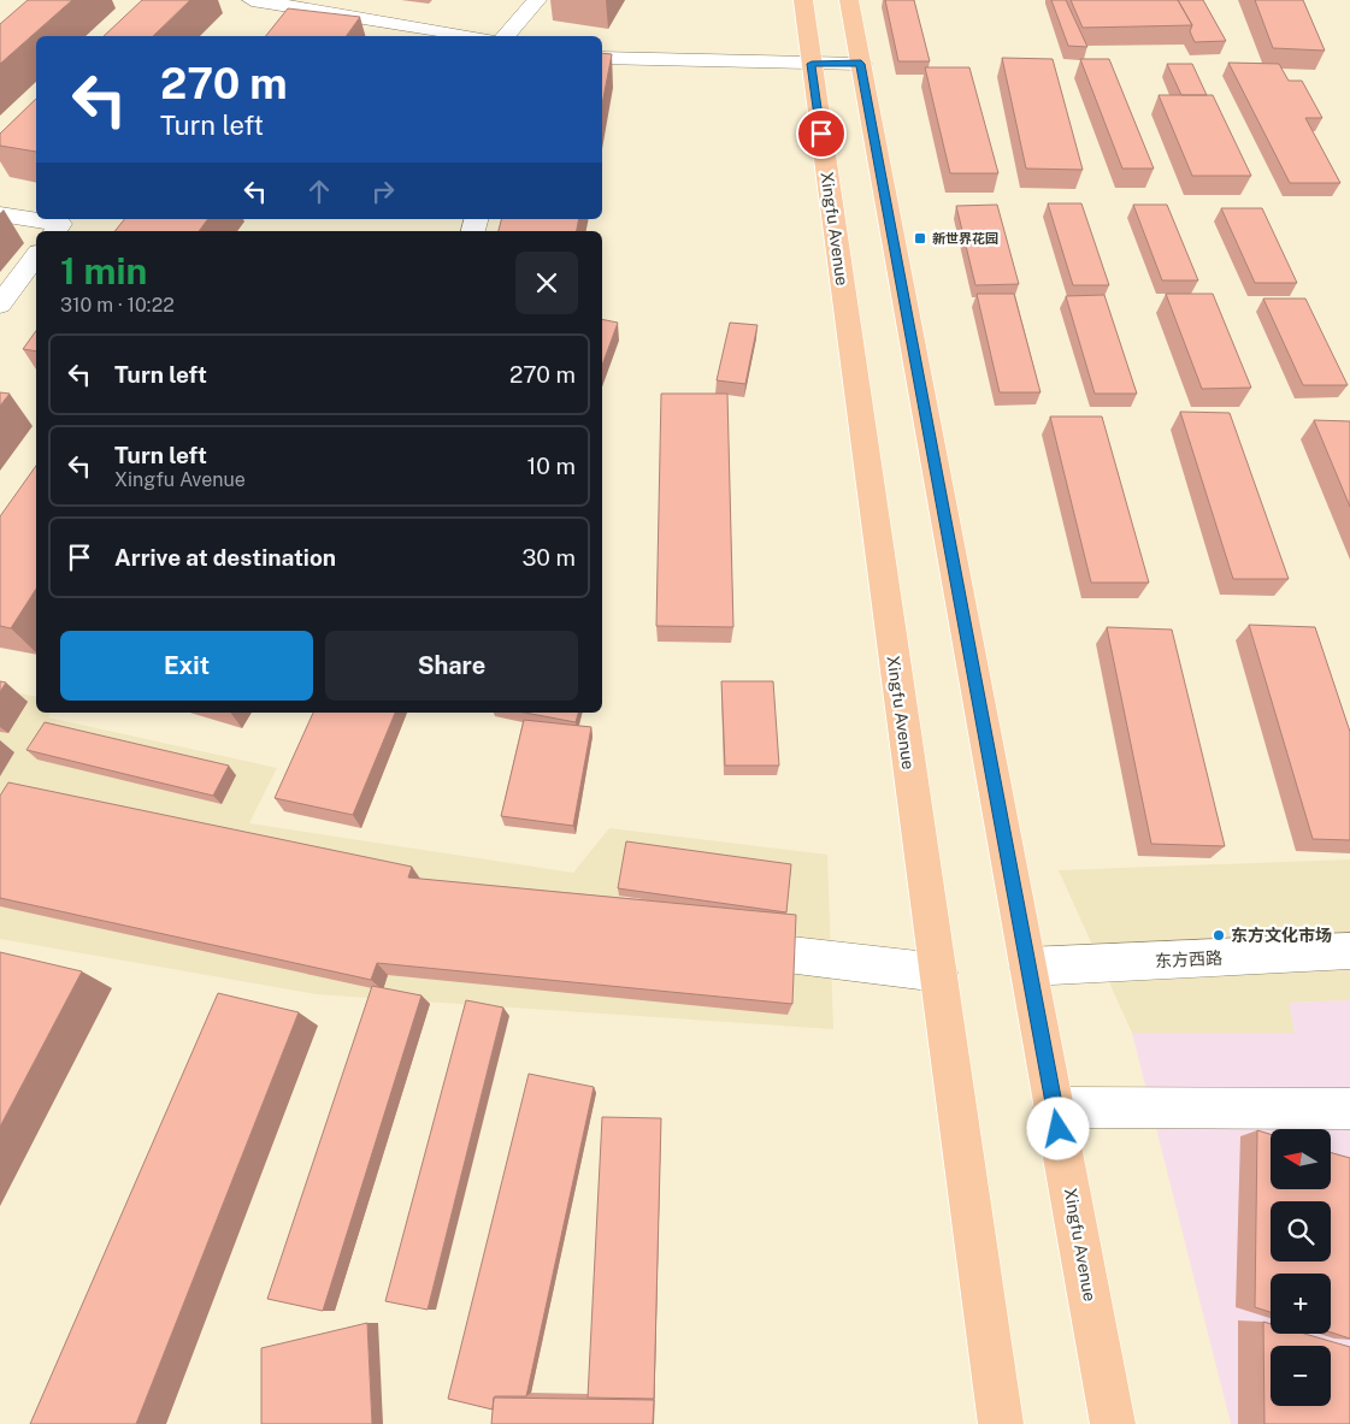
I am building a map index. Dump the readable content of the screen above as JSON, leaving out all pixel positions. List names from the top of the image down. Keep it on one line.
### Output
{"streets":{"main road":["Xingfu Avenue"],"street":["东方西路"]},"crossings":[["Xingfu Avenue","东方西路"]],"places":{"transit":["新世界花园"],"other":["东方文化市场"]},"north":"left","page":{"turn":["270 m","Turn left"],"heading":["1 min","310 m · 10:22"],"list":[{"name":"Turn left","value":"270 m"},{"name":"Turn left","note":"Xingfu Avenue","value":"10 m"},{"name":"Arrive at destination","value":"30 m"}],"buttons":["Exit","Share"],"map_buttons":["+","−"]}}
